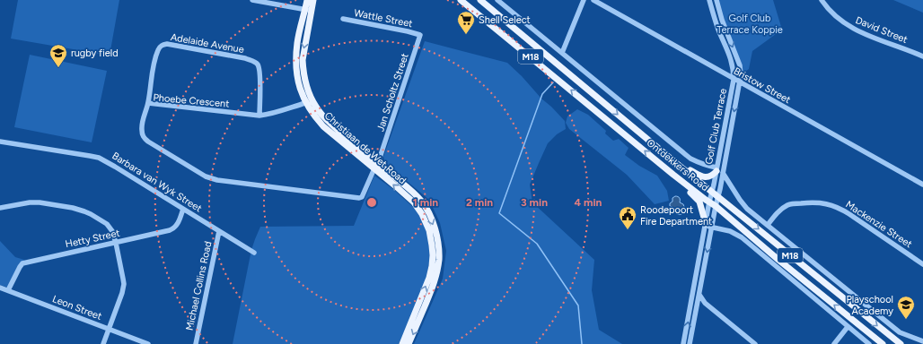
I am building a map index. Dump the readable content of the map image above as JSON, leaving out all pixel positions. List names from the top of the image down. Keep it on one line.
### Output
{"streets":{"main road":["M18","Christiaan de Wet Road","Ontdekkers Road"],"street":["Wattle Street","David Street","Adelaide Avenue","Bristow Street","Jan Scholtz Street","Phoebe Crescent","Golf Club Terrace","Barbara van Wyk Street","Mackenzie Street","Hetty Street","Michael Collins Road","Leon Street"]},"crossings":[["Wattle Street","Jan Scholtz Street"],["Adelaide Avenue","Phoebe Crescent"],["Bristow Street","Golf Club Terrace"],["Jan Scholtz Street","Phoebe Crescent"],["Jan Scholtz Street","Christiaan de Wet Road"],["Phoebe Crescent","Christiaan de Wet Road"],["Golf Club Terrace","Ontdekkers Road"],["Barbara van Wyk Street","Hetty Street"],["Barbara van Wyk Street","Michael Collins Road"],["Hetty Street","Leon Street"]],"parks":["Golf Club Terrace Koppie"],"places":{"supermarket":["Shell Select"],"school or university":["rugby field","Playschool Academy"],"public building":["Roodepoort Fire Department"]},"rings":["1 min","2 min","3 min","4 min"]}
